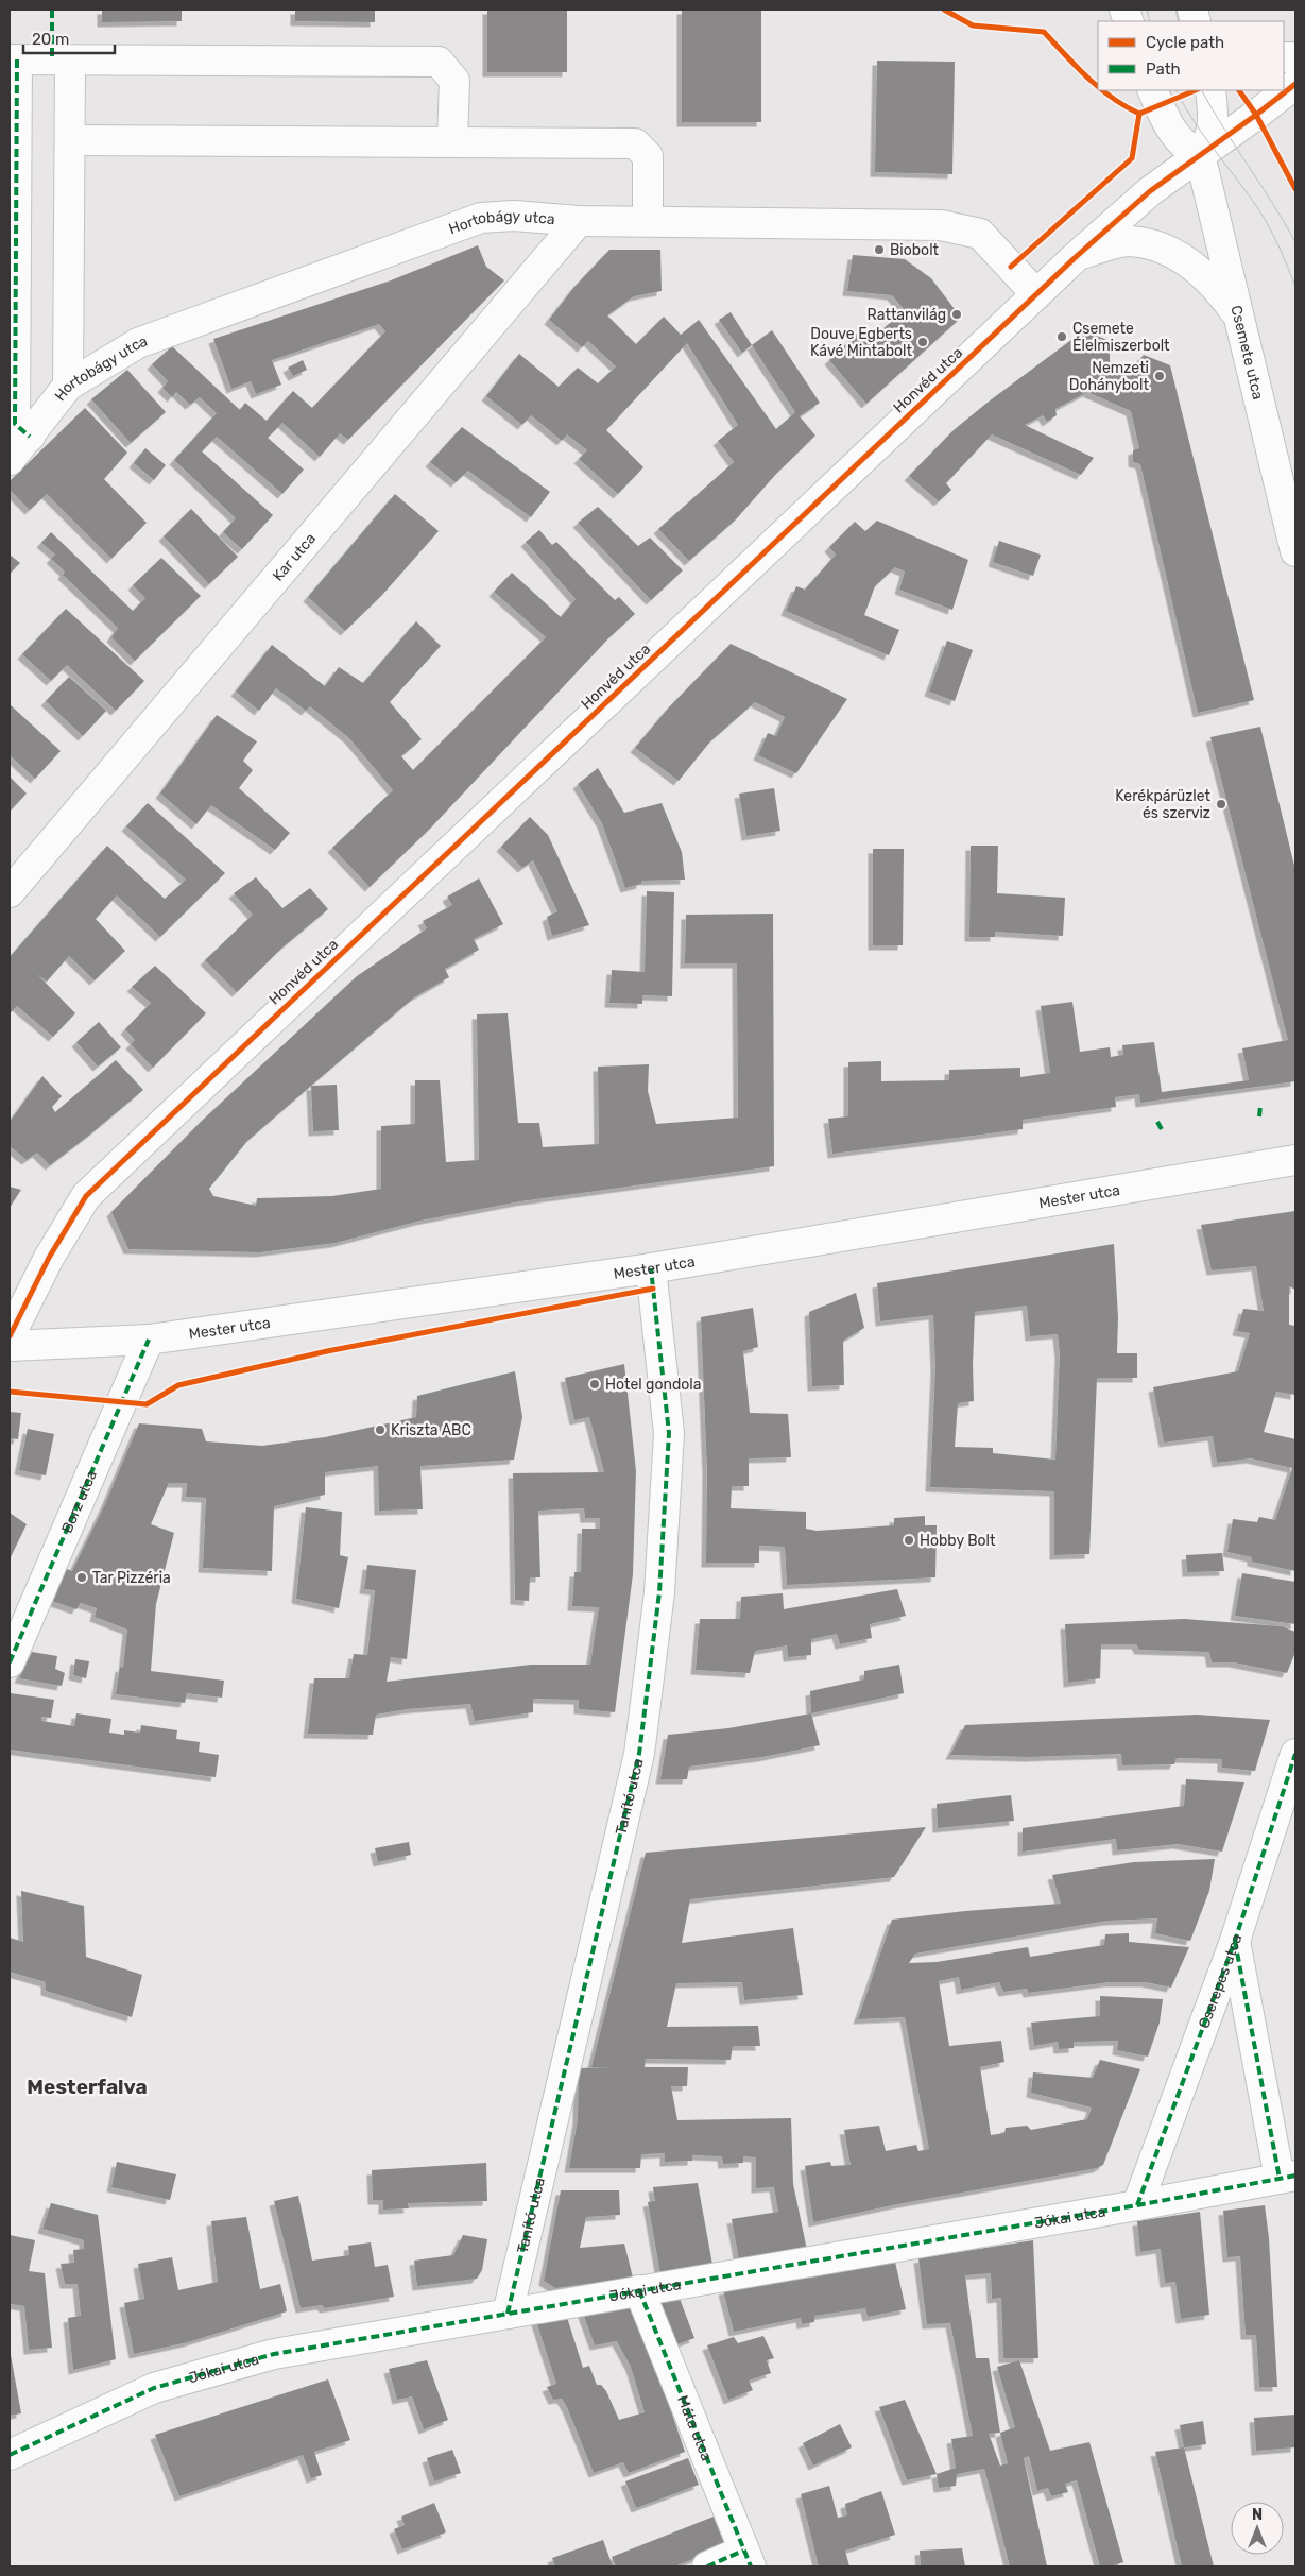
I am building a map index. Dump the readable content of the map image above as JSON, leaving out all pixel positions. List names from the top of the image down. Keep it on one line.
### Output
{"streets":{"street":["Hortobágy utca","Csemete utca","Honvéd utca","Kar utca","Mester utca","Borz utca","Tanító utca","Cserepes utca","Jókai utca","Máta utca"]},"crossings":[["Hortobágy utca","Honvéd utca"],["Hortobágy utca","Kar utca"],["Csemete utca","Honvéd utca"],["Mester utca","Borz utca"],["Mester utca","Tanító utca"],["Tanító utca","Jókai utca"],["Cserepes utca","Jókai utca"],["Jókai utca","Máta utca"]],"districts":["Mesterfalva"],"places":["Biobolt","Rattanvilág","Csemete Élelmiszerbolt","Douve Egberts Kávé Mintabolt","Nemzeti Dohánybolt","Kerékpárüzlet és szerviz","Hotel gondola","Kriszta ABC","Hobby Bolt","Tar Pizzéria"],"legend":["Cycle path","Path"],"scale_bar":"20 m","north":"top"}
